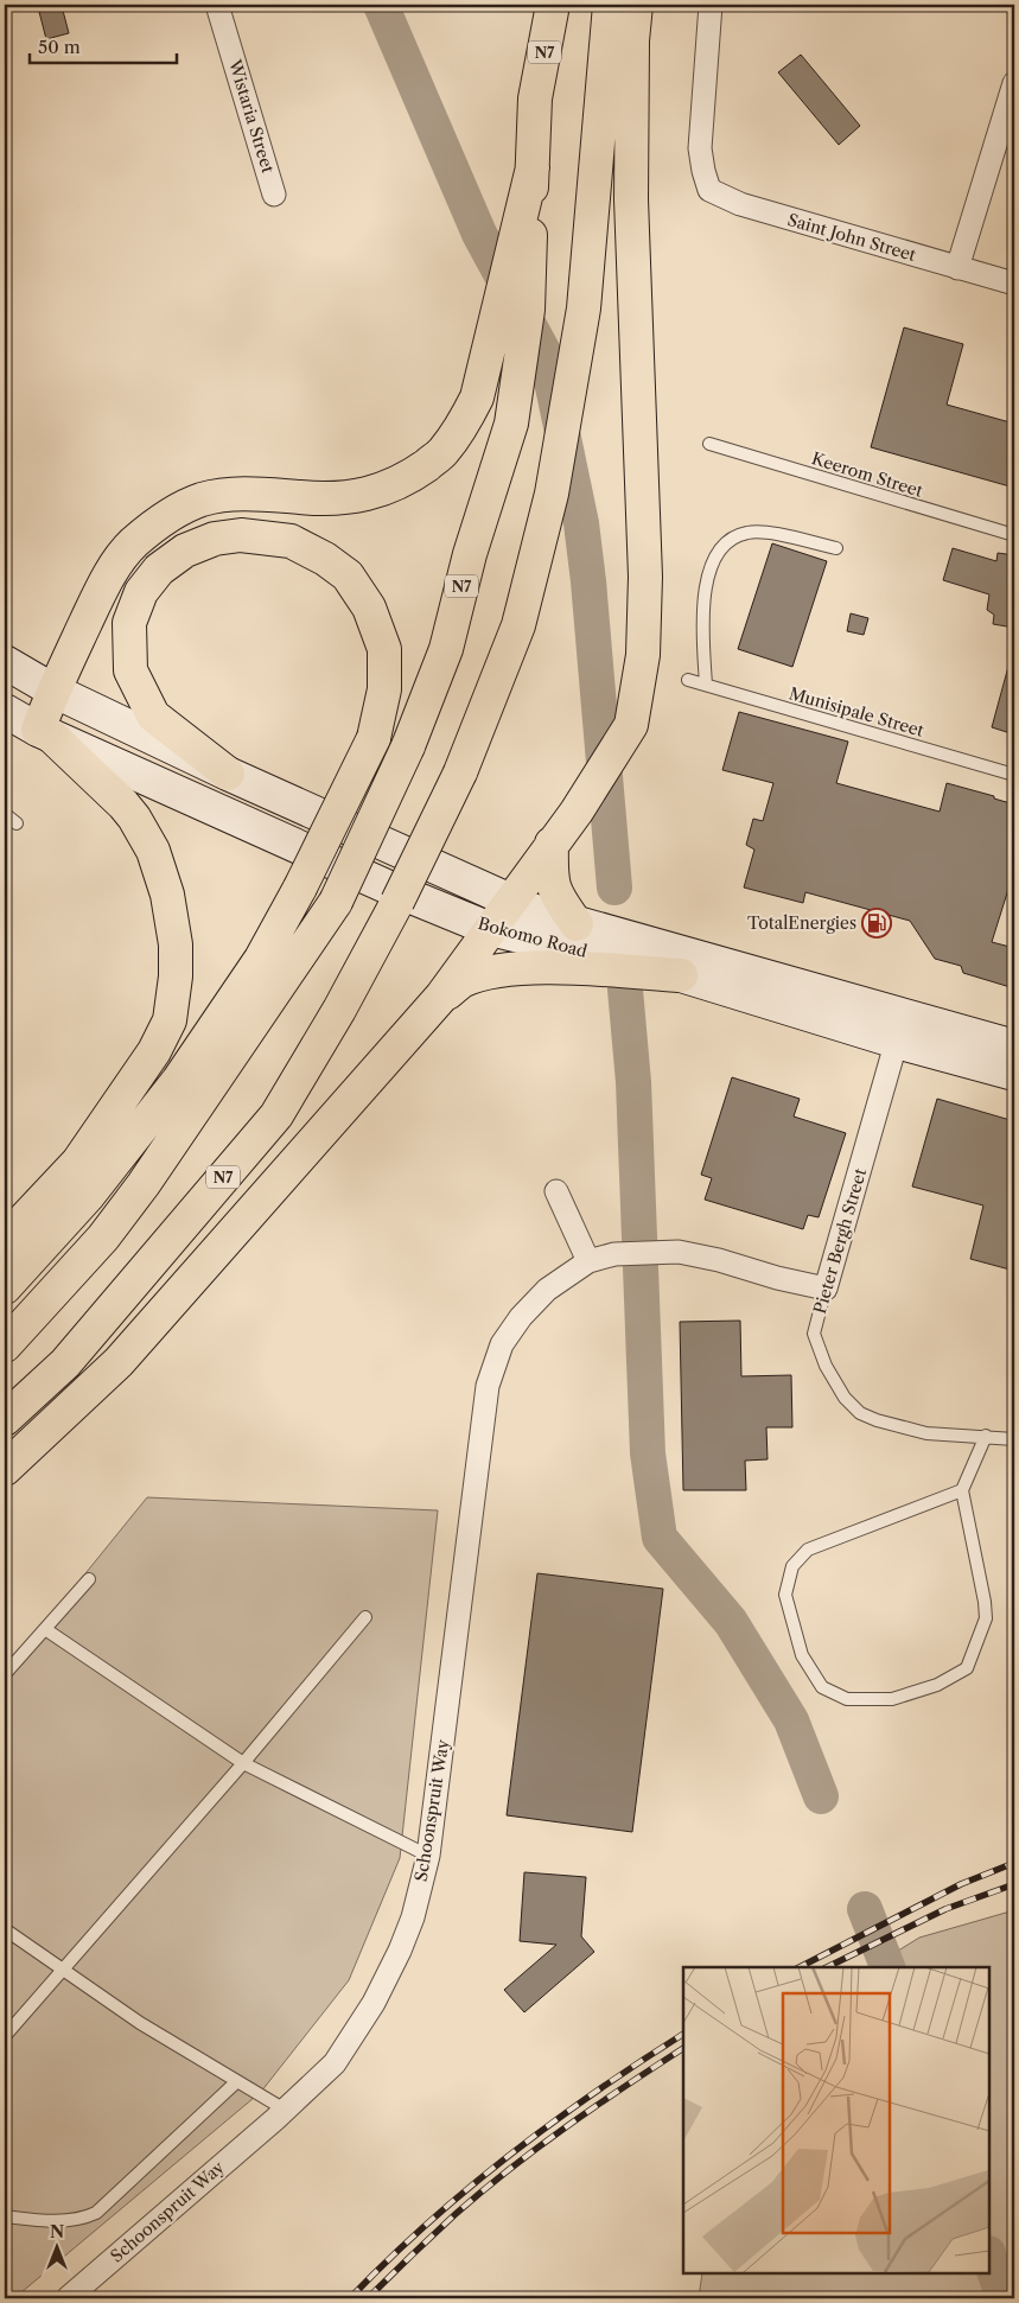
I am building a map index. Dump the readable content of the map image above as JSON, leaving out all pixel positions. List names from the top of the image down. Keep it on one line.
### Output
{"streets":{"highway":["N7"],"main road":["Bokomo Road"],"street":["Wistaria Street","Saint John Street","Pieter Bergh Street","Schoonspruit Way"],"lane":["Keerom Street","Munisipale Street"]},"crossings":[["Bokomo Road","Pieter Bergh Street"],["Pieter Bergh Street","Schoonspruit Way"]],"places":{"fuel station":["TotalEnergies"]},"scale_bar":"50 m","north":"top"}
